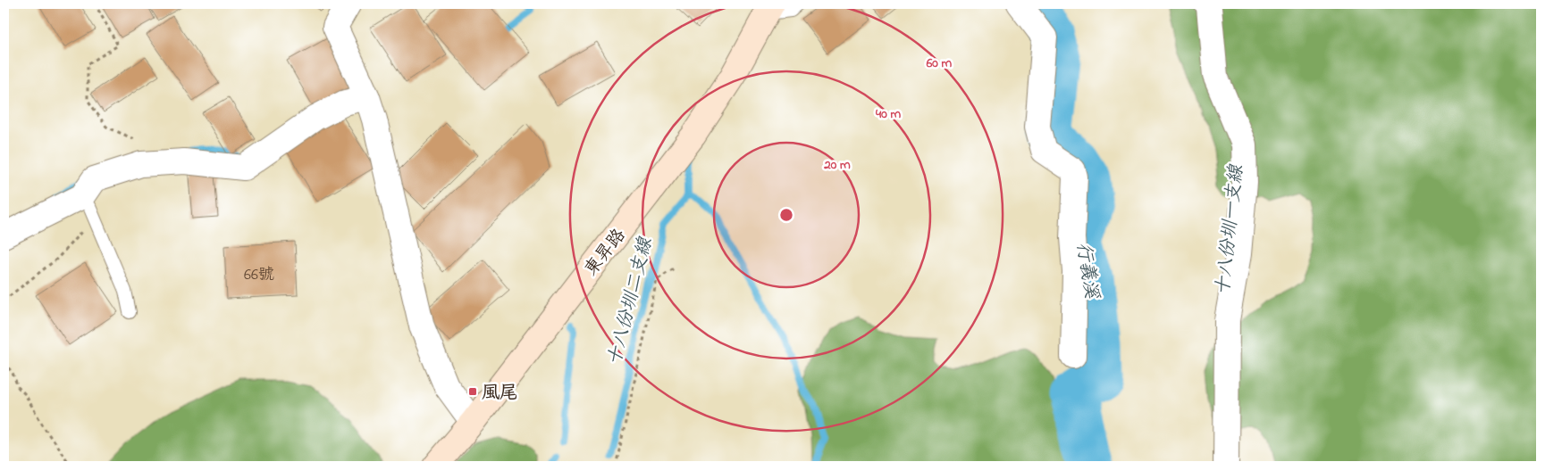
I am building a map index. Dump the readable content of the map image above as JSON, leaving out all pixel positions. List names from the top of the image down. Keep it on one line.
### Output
{"streets":{"street":["東昇路"]},"water":["十八份圳一支線","行義溪","十八份圳二支線"],"places":{"transit":["風尾"]},"house_numbers":["66號"],"rings":["60 m","40 m","20 m"]}
